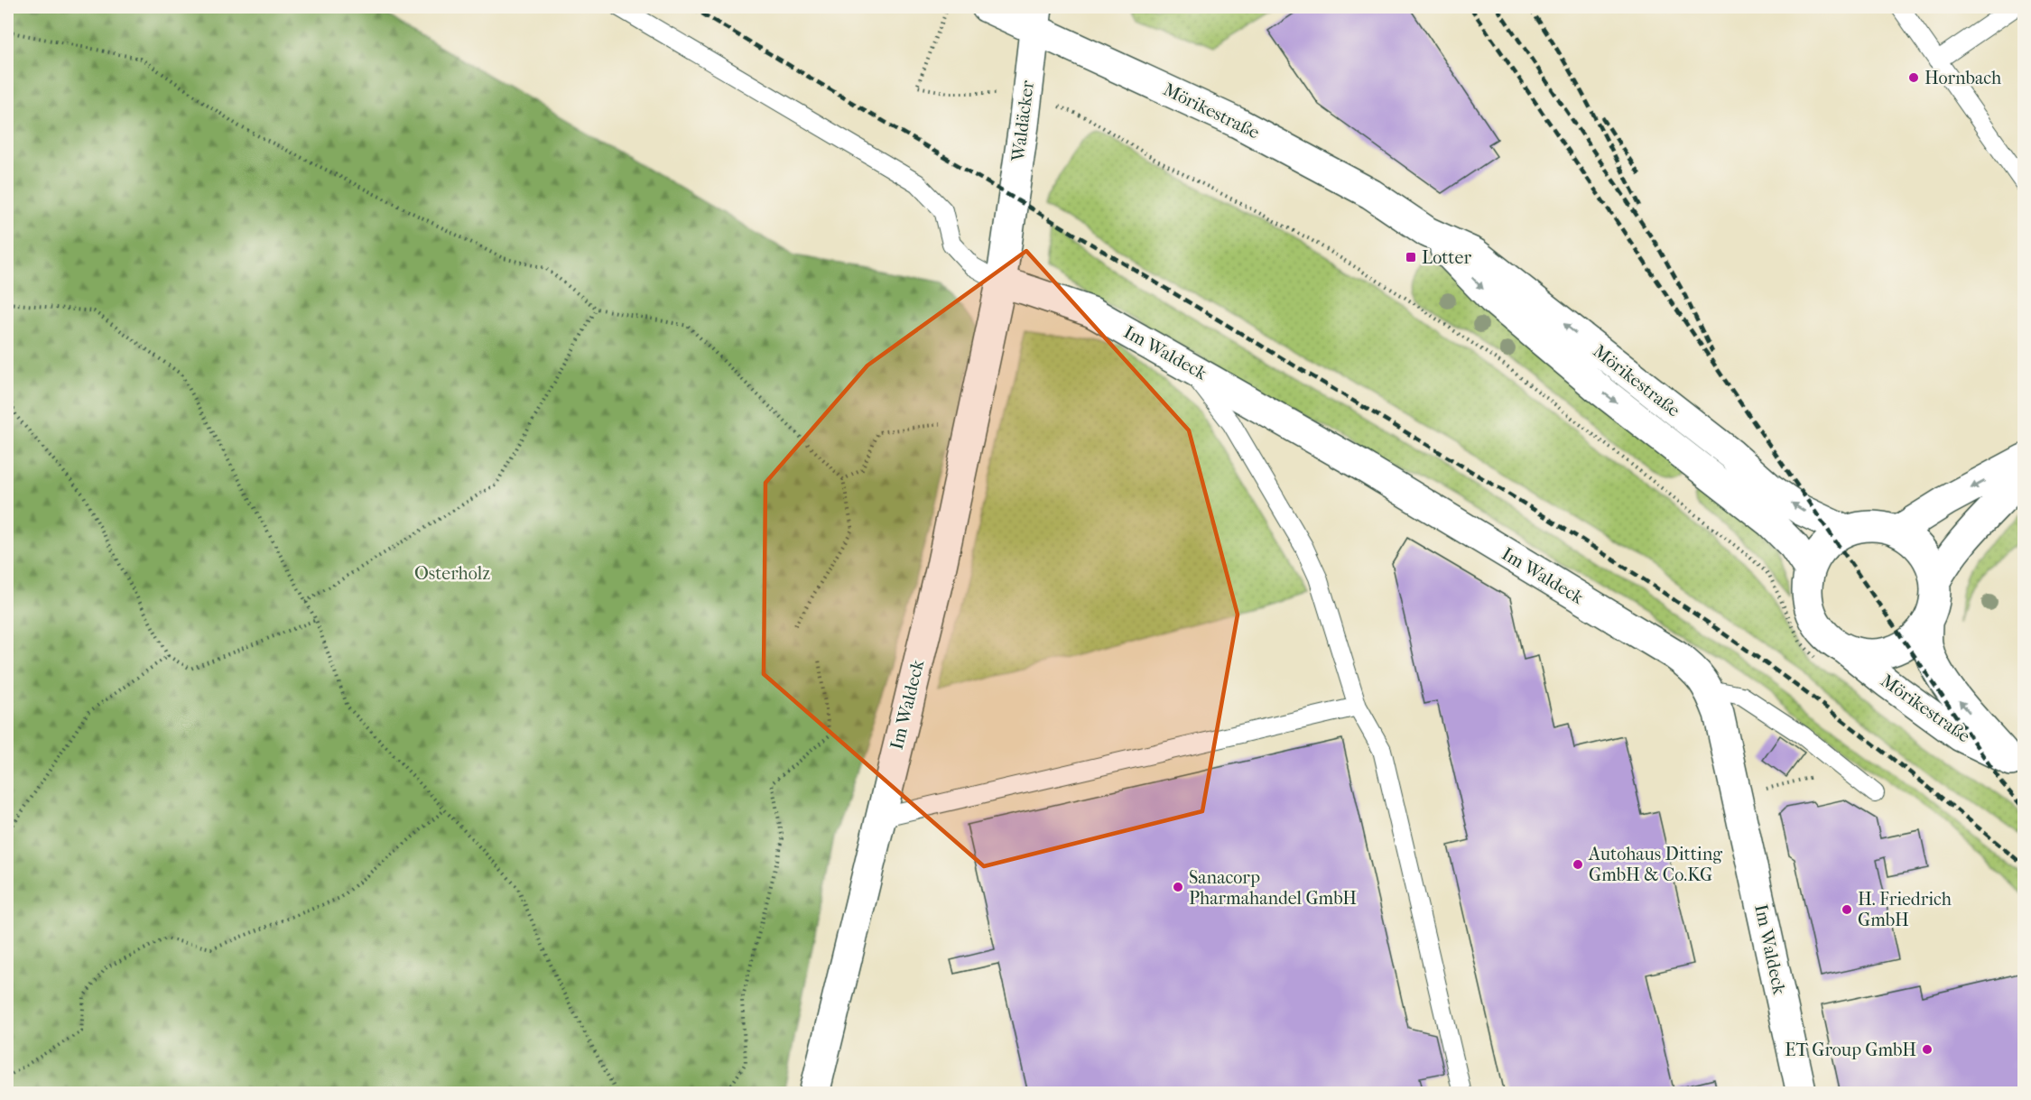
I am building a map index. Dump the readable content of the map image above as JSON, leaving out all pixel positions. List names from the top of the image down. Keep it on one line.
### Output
{"streets":{"street":["Mörikestraße","Waldäcker","Im Waldeck"]},"crossings":[["Mörikestraße","Waldäcker"],["Waldäcker","Im Waldeck"]],"parks":["Osterholz"],"places":{"other":["Hornbach","Autohaus Ditting GmbH & Co.KG","Sanacorp Pharmahandel GmbH","H. Friedrich GmbH","ET Group GmbH"],"transit":["Lotter"]}}
